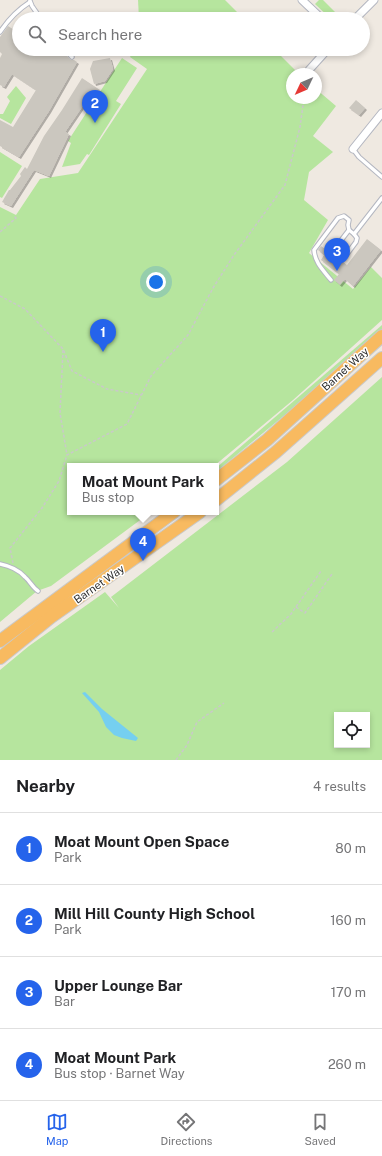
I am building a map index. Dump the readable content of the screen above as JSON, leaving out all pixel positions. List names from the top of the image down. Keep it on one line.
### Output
{"streets":{"highway":["Barnet Way"]},"north":"bottom left","page":{"search":"Search here","pins":["2","3","1","4"],"popup":["Moat Mount Park","Bus stop"],"heading":["Nearby","4 results"],"list":[{"mark":"1","name":"Moat Mount Open Space","note":"Park","value":"80 m"},{"mark":"2","name":"Mill Hill County High School","note":"Park","value":"160 m"},{"mark":"3","name":"Upper Lounge Bar","note":"Bar","value":"170 m"},{"mark":"4","name":"Moat Mount Park","note":"Bus stop · Barnet Way","value":"260 m"}],"nav":["Map","Directions","Saved"]}}
